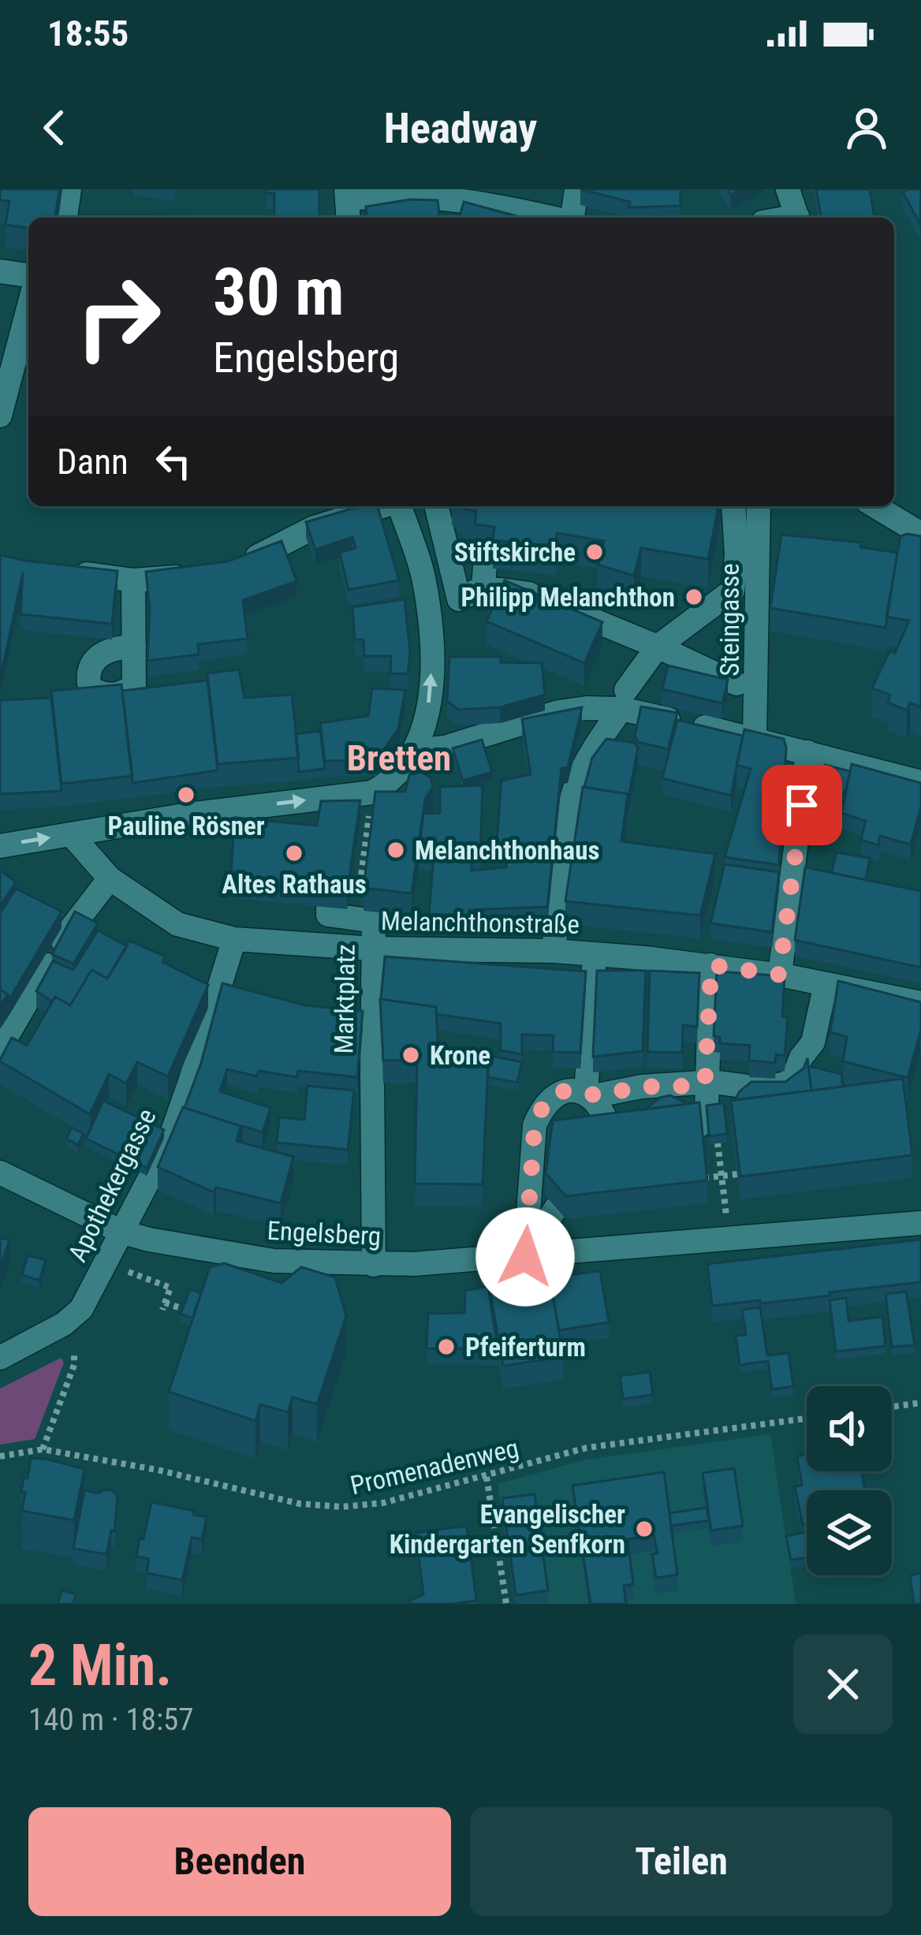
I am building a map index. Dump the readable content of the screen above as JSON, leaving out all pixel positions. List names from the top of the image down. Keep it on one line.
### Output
{"streets":{"street":["Steingasse","Melanchthonstraße","Marktplatz","Apothekergasse","Engelsberg"],"path":["Promenadenweg"]},"crossings":[["Melanchthonstraße","Marktplatz"],["Melanchthonstraße","Apothekergasse"],["Marktplatz","Engelsberg"],["Apothekergasse","Engelsberg"]],"districts":["Bretten"],"places":["Stiftskirche","Philipp Melanchthon","Pauline Rösner","Melanchthonhaus","Altes Rathaus","Krone","Pfeiferturm","Evangelischer Kindergarten Senfkorn"],"page":{"status":"18:55","header":"Headway","turn":["30 m","Engelsberg"],"then":"Dann","heading":["2 Min.","140 m · 18:57"],"buttons":["Beenden","Teilen"]}}
